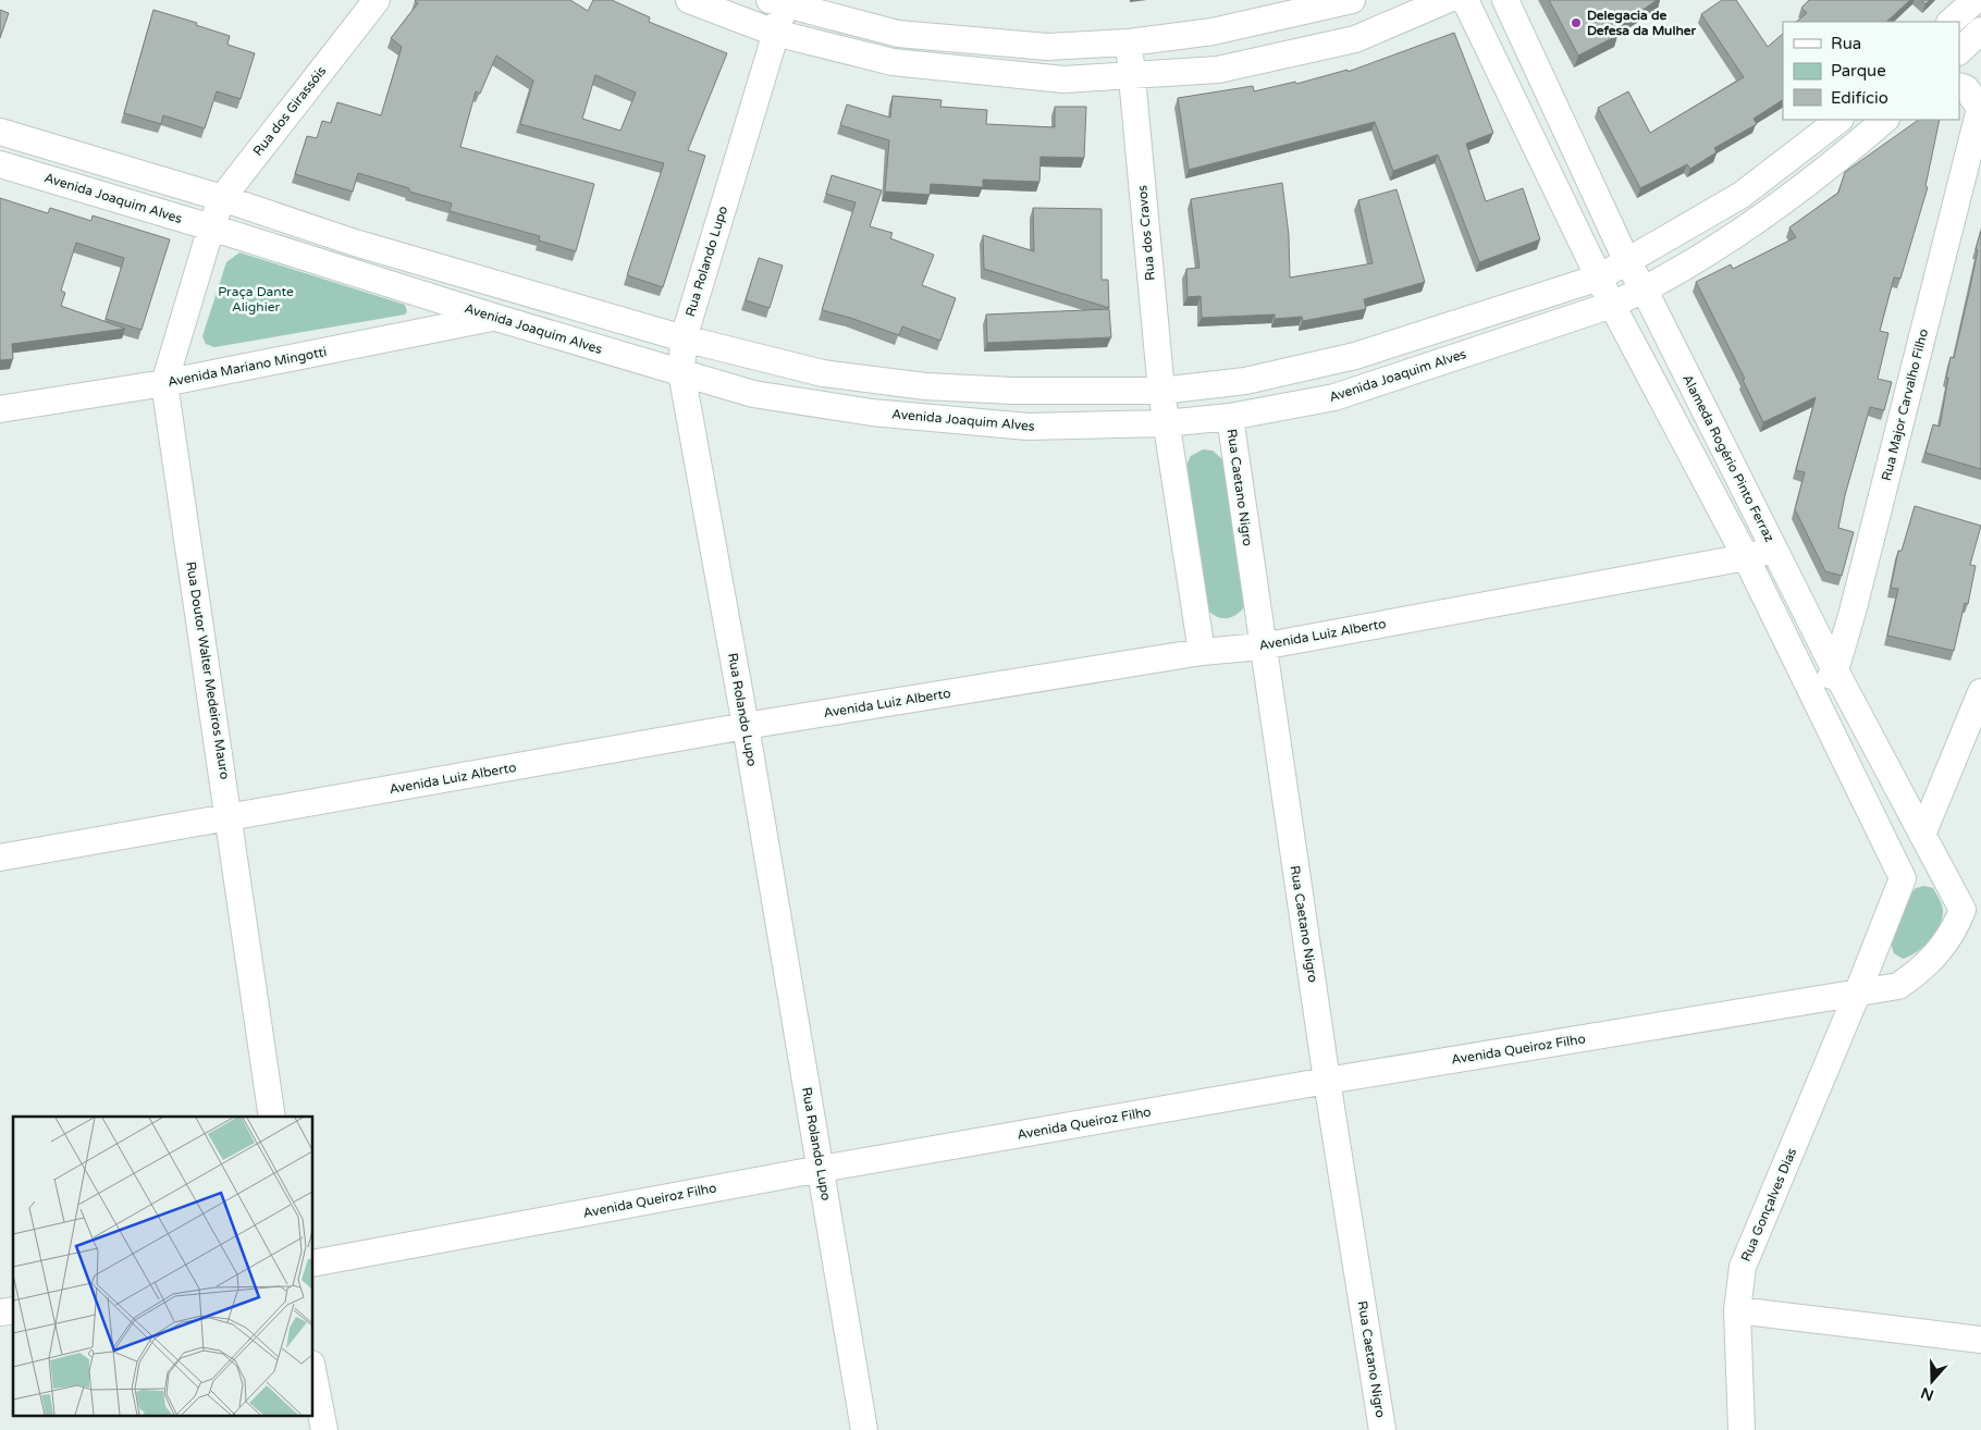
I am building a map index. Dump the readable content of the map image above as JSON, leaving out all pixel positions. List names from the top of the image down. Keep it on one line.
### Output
{"streets":{"street":["Rua dos Girassóis","Avenida Joaquim Alves","Rua dos Cravos","Rua Rolando Lupo","Avenida Mariano Mingotti","Rua Major Carvalho Filho","Alameda Rogério Pinto Ferraz","Rua Caetano Nigro","Avenida Luiz Alberto","Rua Doutor Walter Medeiros Mauro","Avenida Queiroz Filho","Rua Gonçalves Dias"]},"crossings":[["Rua dos Girassóis","Avenida Joaquim Alves"],["Rua dos Girassóis","Rua Doutor Walter Medeiros Mauro"],["Avenida Joaquim Alves","Rua dos Cravos"],["Avenida Joaquim Alves","Rua Rolando Lupo"],["Avenida Joaquim Alves","Avenida Mariano Mingotti"],["Avenida Joaquim Alves","Alameda Rogério Pinto Ferraz"],["Avenida Joaquim Alves","Rua Caetano Nigro"],["Avenida Joaquim Alves","Rua Doutor Walter Medeiros Mauro"],["Rua Rolando Lupo","Avenida Luiz Alberto"],["Rua Rolando Lupo","Avenida Queiroz Filho"],["Avenida Mariano Mingotti","Rua Doutor Walter Medeiros Mauro"],["Rua Major Carvalho Filho","Alameda Rogério Pinto Ferraz"],["Alameda Rogério Pinto Ferraz","Avenida Luiz Alberto"],["Rua Caetano Nigro","Avenida Luiz Alberto"],["Rua Caetano Nigro","Avenida Queiroz Filho"],["Avenida Luiz Alberto","Rua Doutor Walter Medeiros Mauro"],["Avenida Queiroz Filho","Rua Gonçalves Dias"]],"parks":["Praça Dante Alighier"],"places":["Delegacia de Defesa da Mulher"],"legend":["Rua","Parque","Edifício"],"north":"bottom"}
